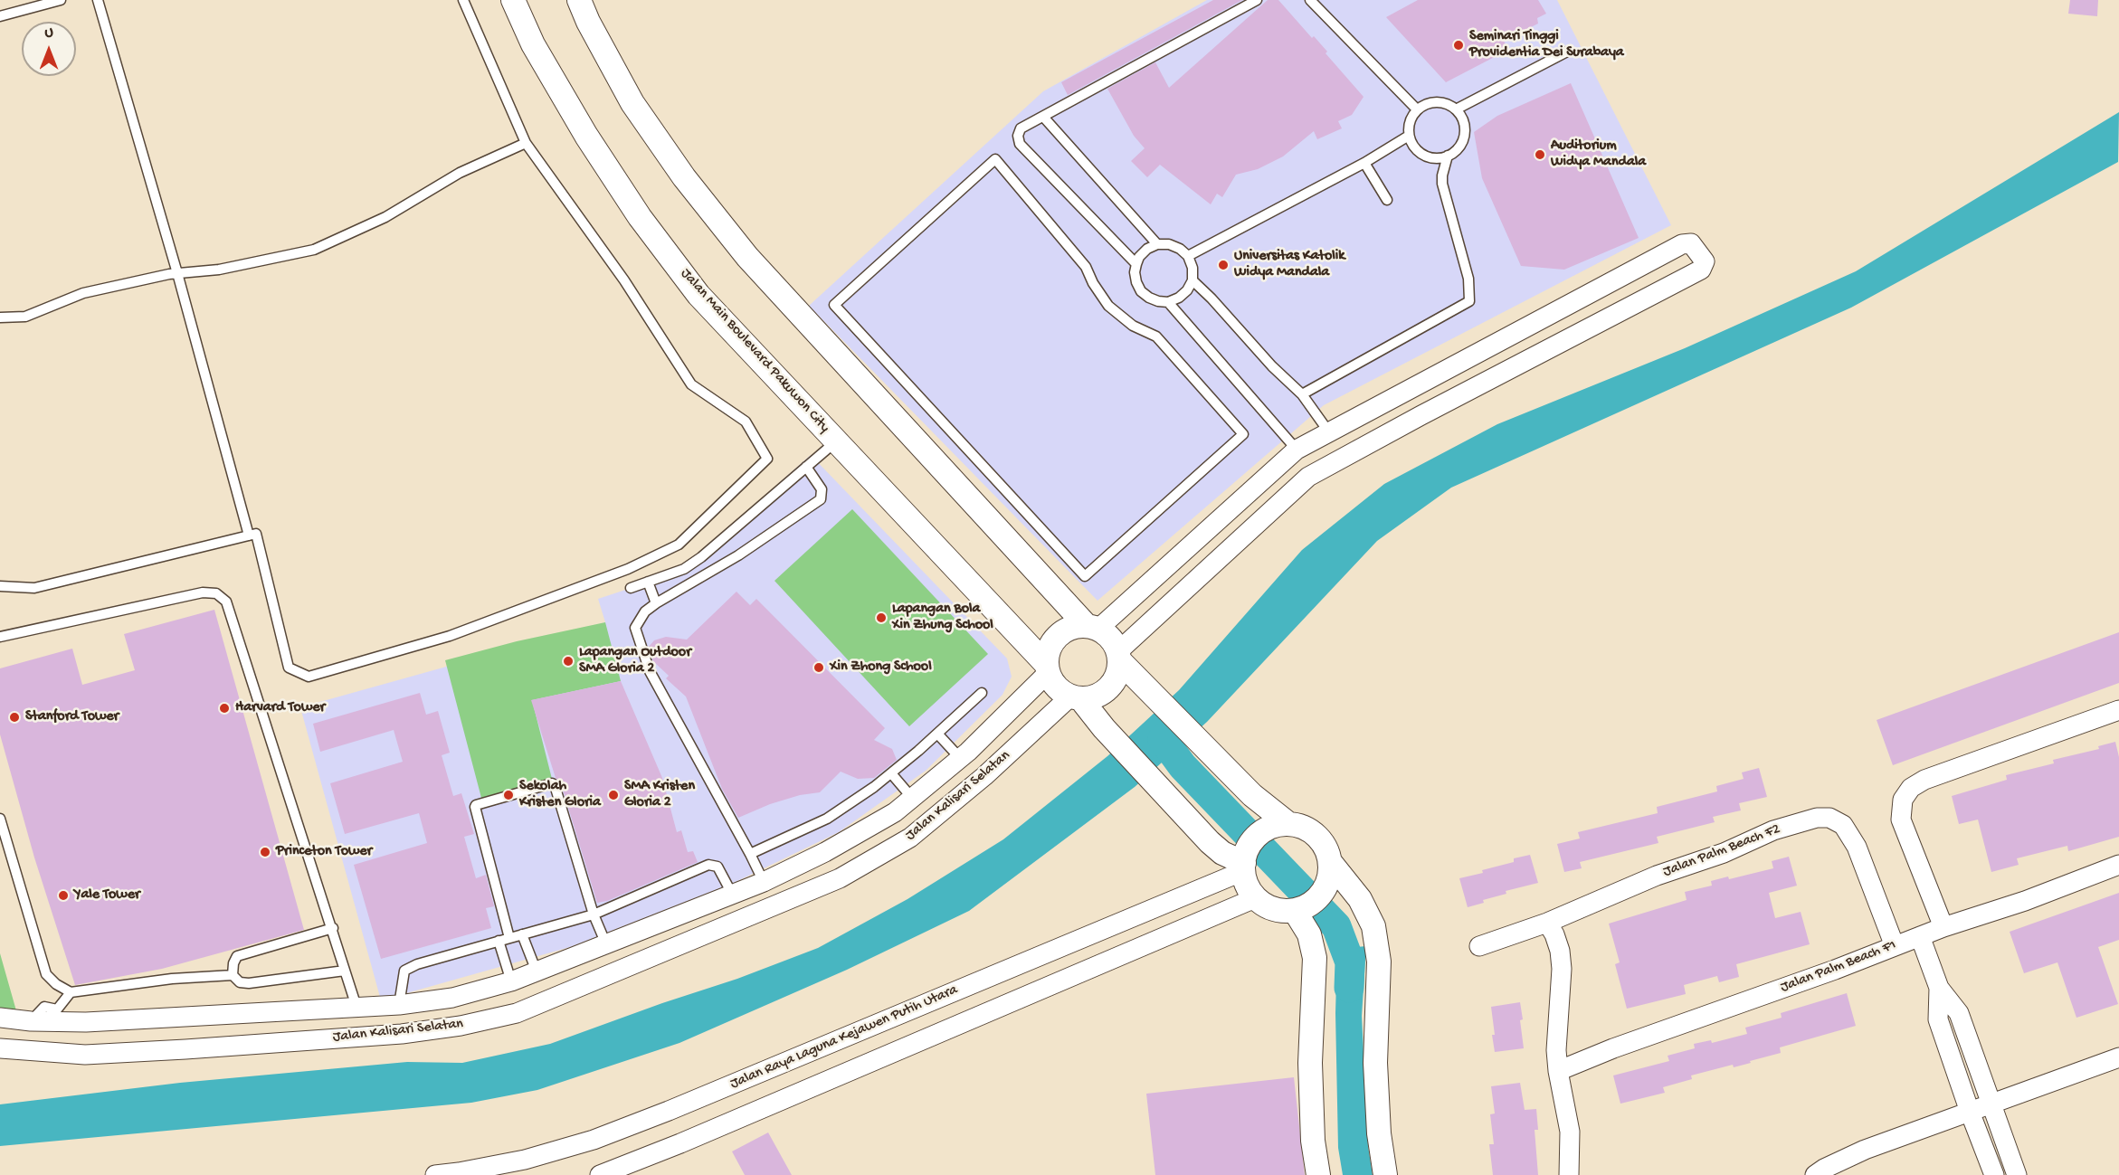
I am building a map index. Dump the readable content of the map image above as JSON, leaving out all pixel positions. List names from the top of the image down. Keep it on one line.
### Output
{"streets":{"street":["Jalan Main Boulevard Pakuwon City","Jalan Kalisari Selatan","Jalan Palm Beach F2","Jalan Palm Beach F1","Jalan Raya Laguna Kejawen Putih Utara"]},"crossings":[["Jalan Main Boulevard Pakuwon City","Jalan Kalisari Selatan"],["Jalan Palm Beach F2","Jalan Palm Beach F1"]],"places":["Seminari Tinggi Providentia Dei Surabaya","Auditorium Widya Mandala","Universitas Katolik Widya Mandala","Lapangan Bola Xin Zhung School","Lapangan Outdoor SMA Gloria 2","Xin Zhong School","Harvard Tower","Stanford Tower","Sekolah Kristen Gloria","SMA Kristen Gloria 2","Princeton Tower","Yale Tower"],"north":"top"}
